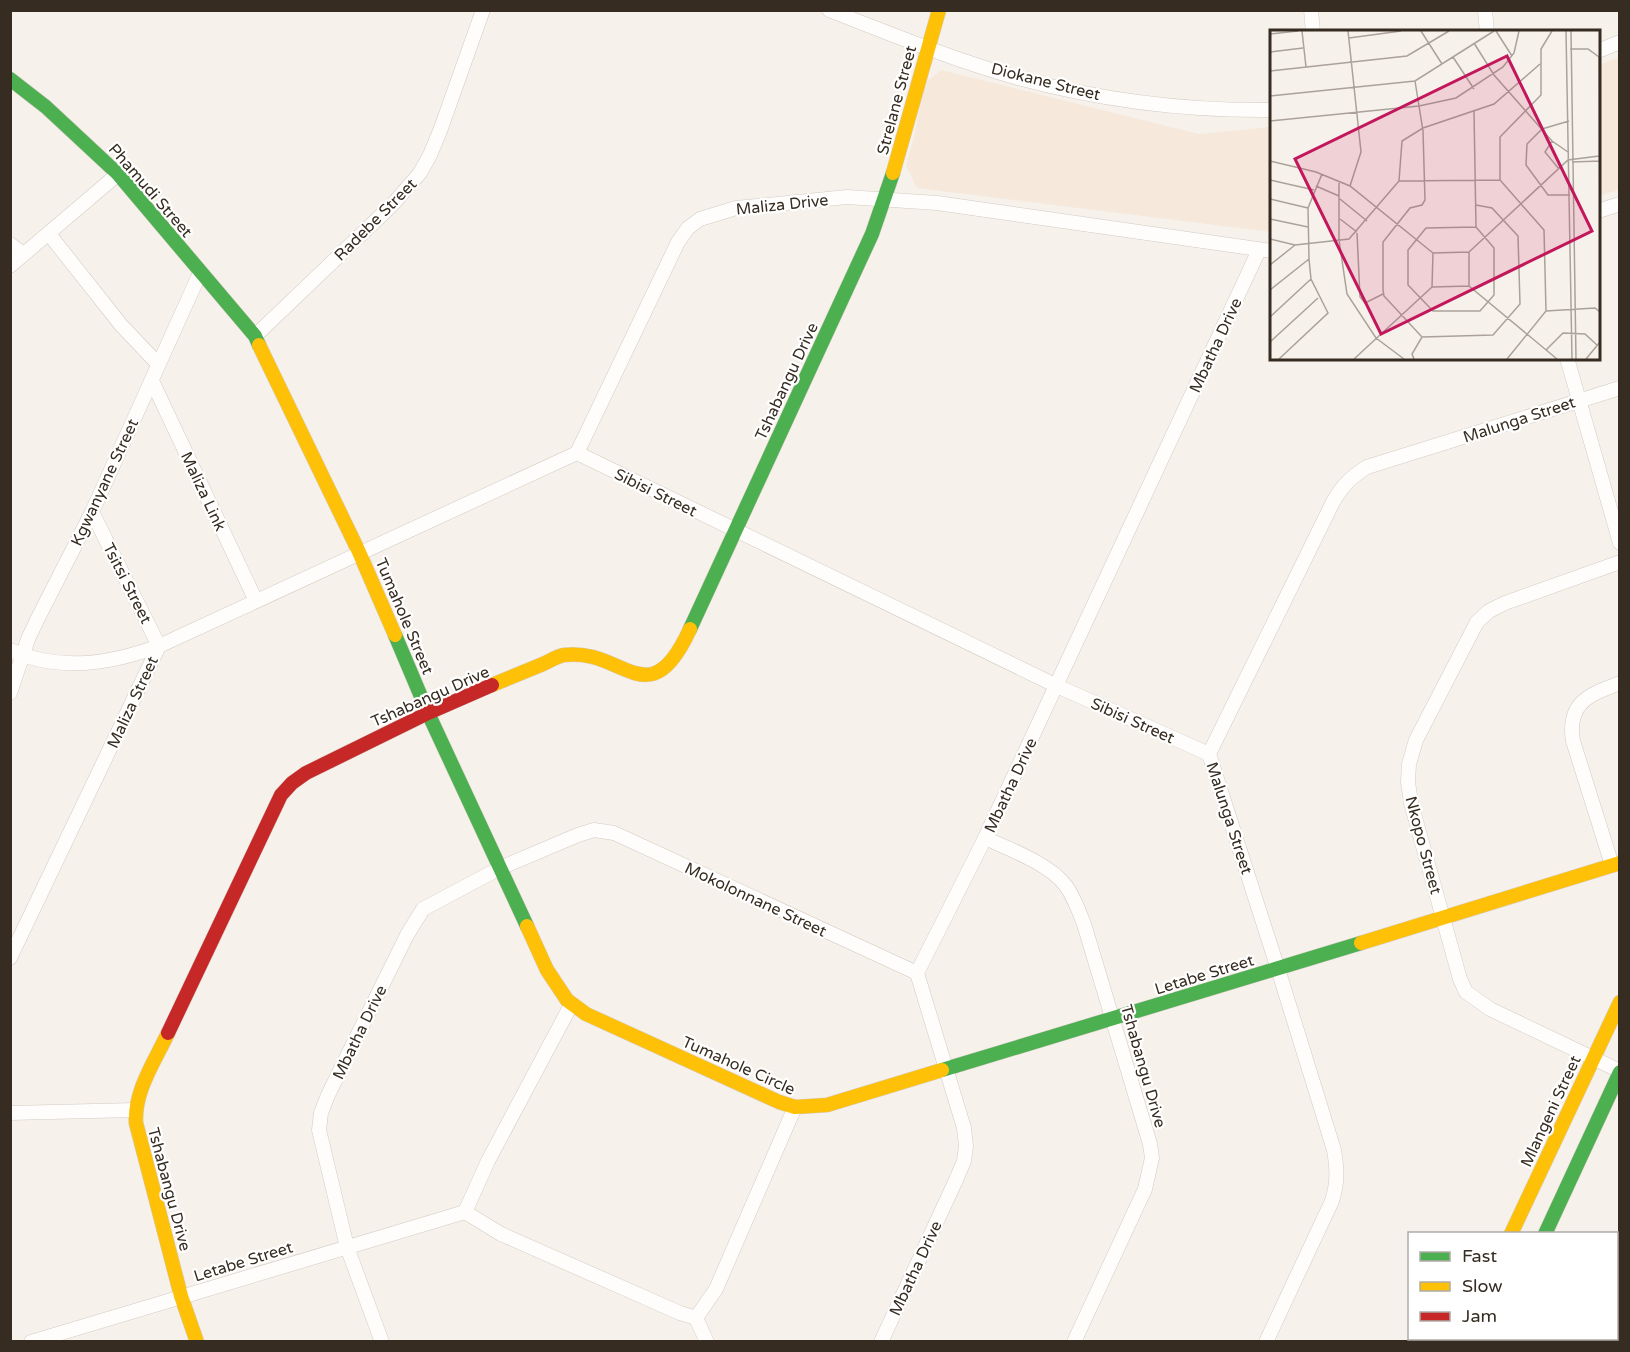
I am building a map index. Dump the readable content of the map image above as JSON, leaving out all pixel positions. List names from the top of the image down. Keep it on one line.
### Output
{"streets":{"street":["Diokane Street","Strelane Street","Phamudi Street","Maliza Drive","Radebe Street","Mbatha Drive","Tshabangu Drive","Malunga Street","Kgwanyane Street","Maliza Link","Sibisi Street","Tsitsi Street","Tumahole Street","Maliza Street","Nkopo Street","Mokolonnane Street","Letabe Street","Tumahole Circle","Mlangeni Street"]},"crossings":[["Diokane Street","Strelane Street"],["Strelane Street","Maliza Drive"],["Strelane Street","Tshabangu Drive"],["Phamudi Street","Radebe Street"],["Phamudi Street","Kgwanyane Street"],["Phamudi Street","Tumahole Street"],["Maliza Drive","Mbatha Drive"],["Maliza Drive","Tshabangu Drive"],["Maliza Drive","Sibisi Street"],["Radebe Street","Tumahole Street"],["Mbatha Drive","Tshabangu Drive"],["Mbatha Drive","Sibisi Street"],["Mbatha Drive","Tumahole Street"],["Mbatha Drive","Mokolonnane Street"],["Mbatha Drive","Letabe Street"],["Tshabangu Drive","Sibisi Street"],["Tshabangu Drive","Tumahole Street"],["Tshabangu Drive","Letabe Street"],["Malunga Street","Sibisi Street"],["Malunga Street","Letabe Street"],["Kgwanyane Street","Maliza Link"],["Kgwanyane Street","Tsitsi Street"],["Maliza Link","Maliza Street"],["Tsitsi Street","Maliza Street"],["Tumahole Street","Maliza Street"],["Tumahole Street","Tumahole Circle"],["Nkopo Street","Letabe Street"],["Nkopo Street","Mlangeni Street"],["Letabe Street","Tumahole Circle"]],"legend":["Fast","Slow","Jam"]}
